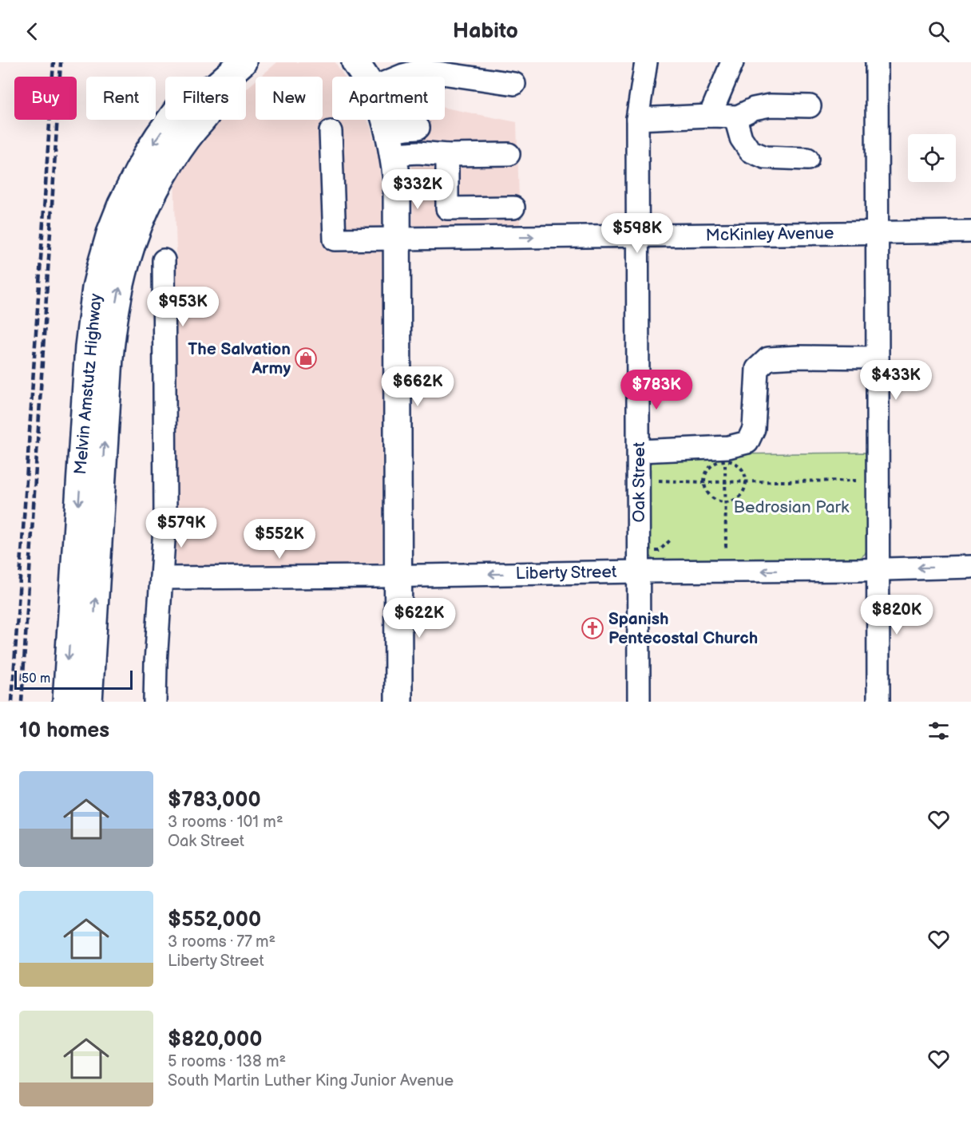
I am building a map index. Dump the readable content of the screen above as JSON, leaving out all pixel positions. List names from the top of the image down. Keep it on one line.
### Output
{"streets":{"main road":["Melvin Amstutz Highway"],"street":["McKinley Avenue","Oak Street","Liberty Street"]},"crossings":[["McKinley Avenue","Oak Street"],["Oak Street","Liberty Street"]],"one_way":["Liberty Street"],"parks":["Bedrosian Park"],"places":{"shop":["The Salvation Army"],"church":["Spanish Pentecostal Church"]},"scale_bar":"50 m","page":{"header":"Habito","chip":["Buy","Rent","Filters","New","Apartment"],"price":["$332K","$598K","$953K","$433K","$662K","$783K","$579K","$552K","$820K","$622K"],"scale":"50 m","heading":"10 homes","list":[{"name":"$783,000","note":"3 rooms · 101 m² · Oak Street"},{"name":"$552,000","note":"3 rooms · 77 m² · Liberty Street"},{"name":"$820,000","note":"5 rooms · 138 m² · South Martin Luther King Junior Avenue"}]}}
